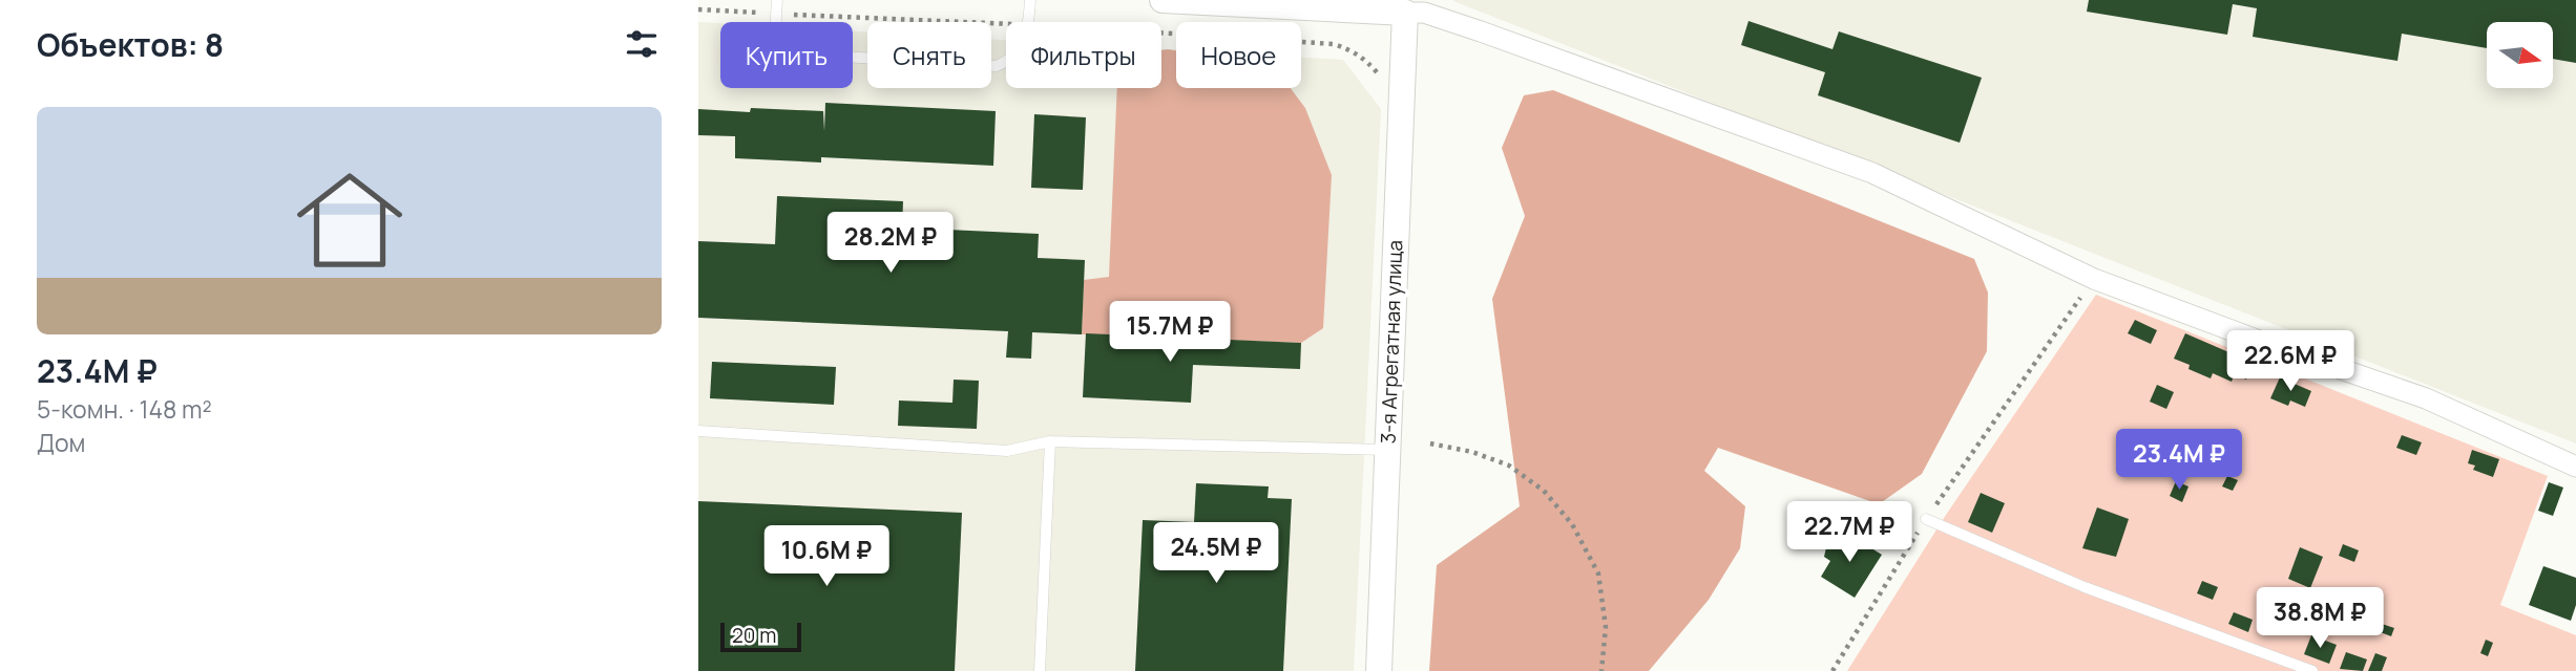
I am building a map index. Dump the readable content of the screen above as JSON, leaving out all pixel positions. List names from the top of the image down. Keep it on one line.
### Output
{"streets":{"street":["3-я Агрегатная улица"]},"scale_bar":"20 m","north":"right","page":{"heading":"Объектов: 8","chip":["Купить","Снять","Фильтры","Новое"],"list":[{"name":"23.4M ₽","note":"5-комн. · 148 m² · Дом"}],"price":["28.2M ₽","15.7M ₽","22.6M ₽","23.4M ₽","22.7M ₽","24.5M ₽","10.6M ₽","38.8M ₽"],"scale":"20 m"}}
